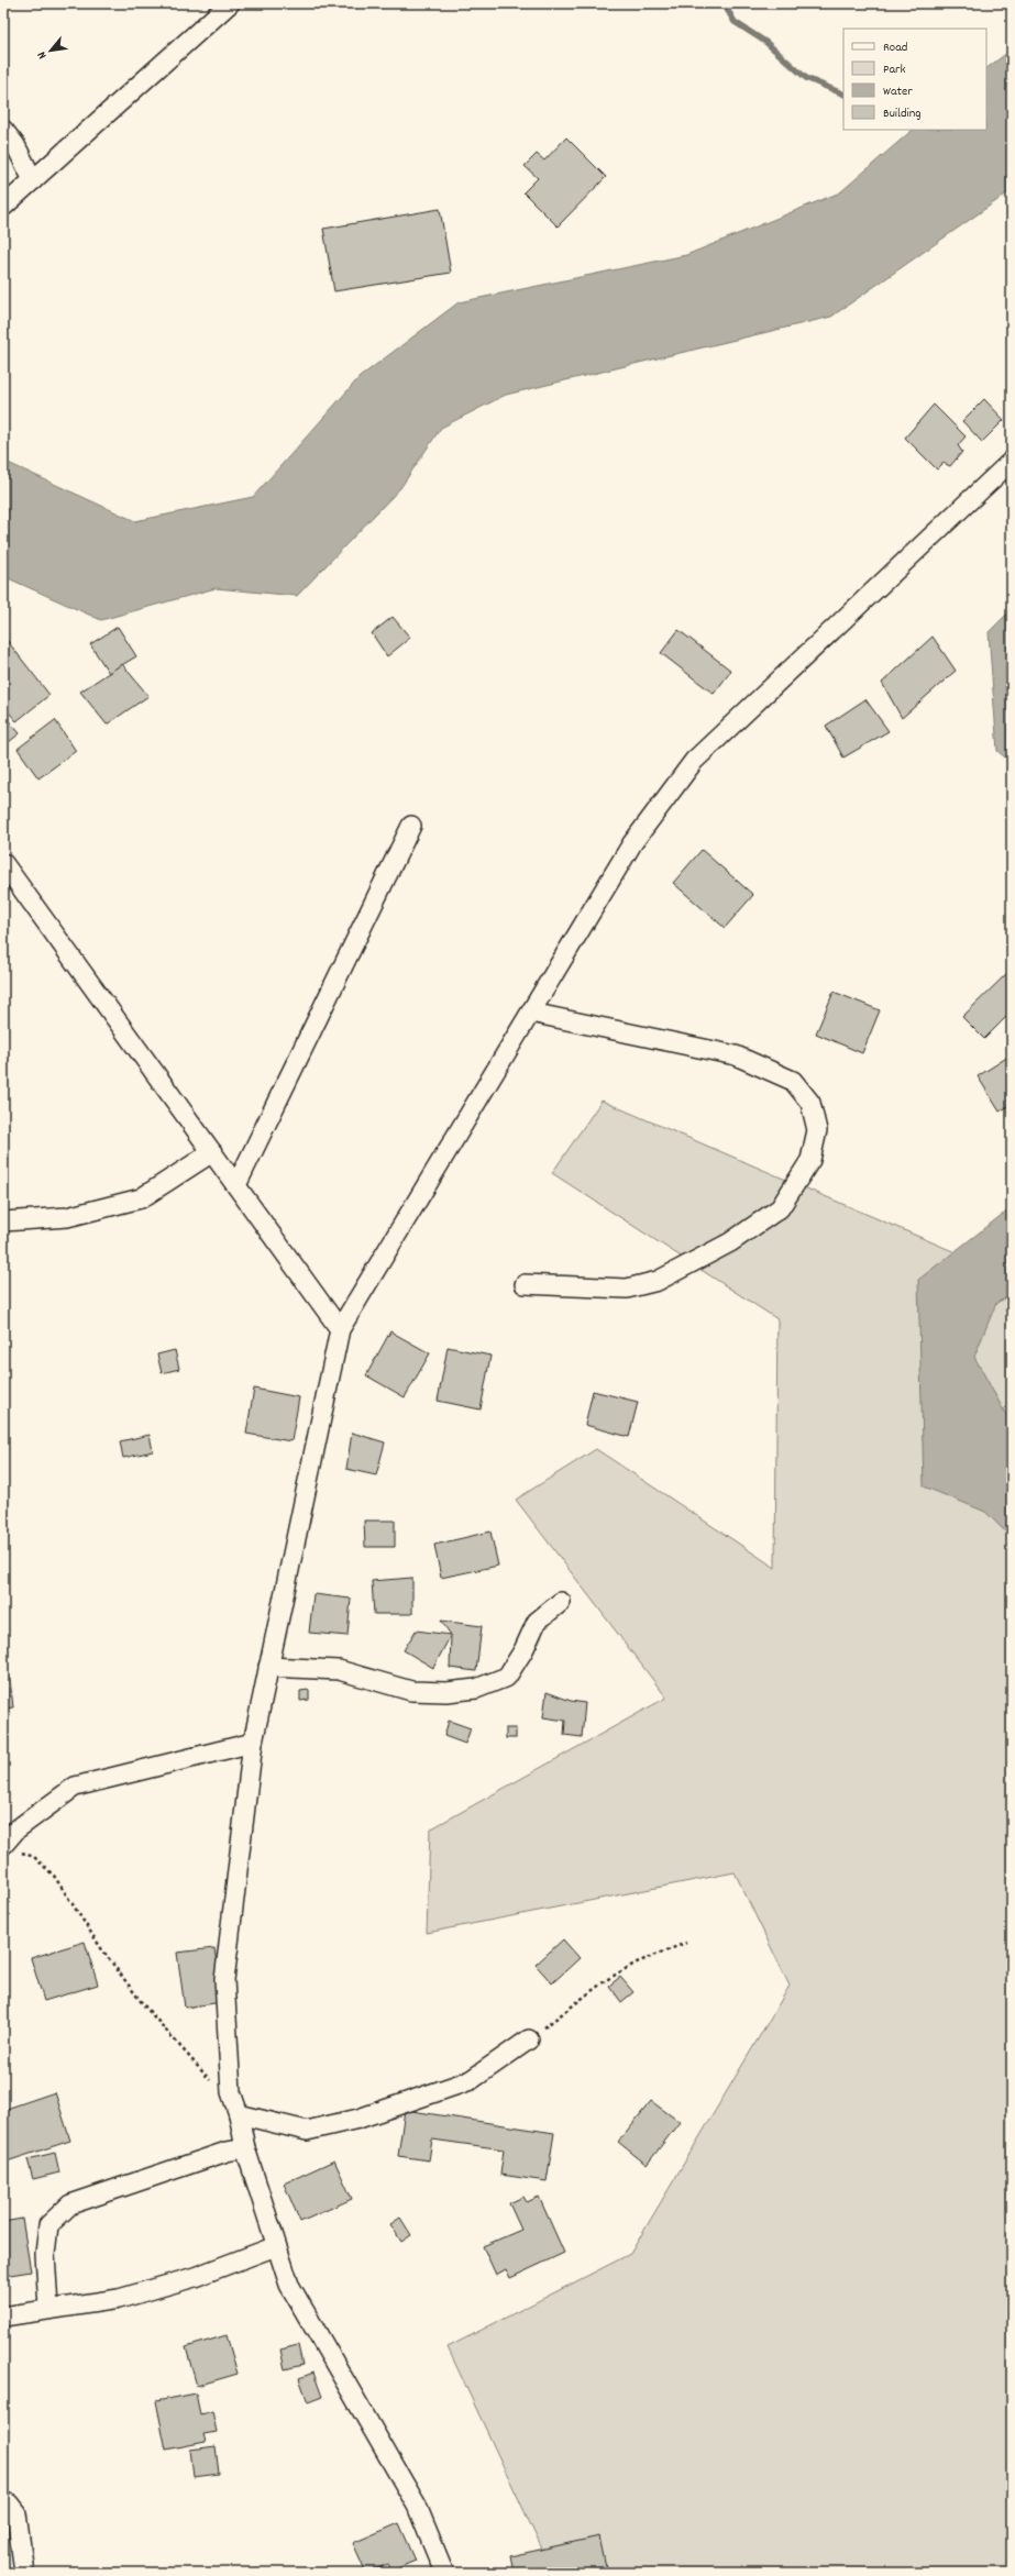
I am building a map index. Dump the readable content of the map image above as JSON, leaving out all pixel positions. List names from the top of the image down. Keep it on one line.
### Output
{"legend":["Road","Park","Water","Building"],"north":"bottom left"}
